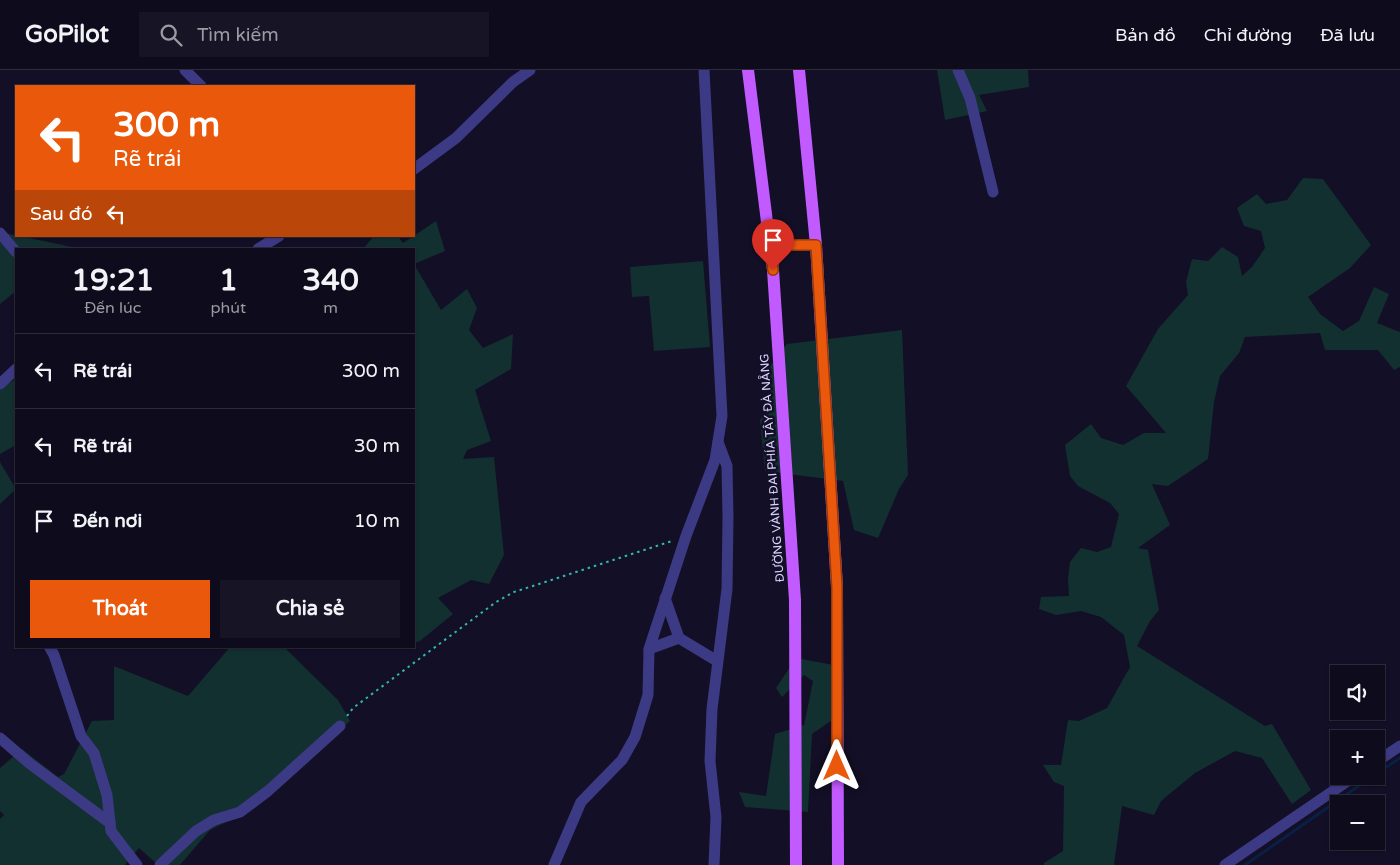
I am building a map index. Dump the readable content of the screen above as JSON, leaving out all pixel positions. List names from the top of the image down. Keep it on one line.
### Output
{"streets":{"main road":["ĐƯỜNG VÀNH ĐAI PHÍA TÂY ĐÀ NẴNG"]},"page":{"header":"GoPilot","search":"Tìm kiếm","nav":["Bản đồ","Chỉ đường","Đã lưu"],"turn":["300 m","Rẽ trái"],"then":"Sau đó","eta":["19:21","Đến lúc","1","phút","340","m"],"list":[{"name":"Rẽ trái","value":"300 m"},{"name":"Rẽ trái","value":"30 m"},{"name":"Đến nơi","value":"10 m"}],"buttons":["Thoát","Chia sẻ"],"map_buttons":["+","−"]}}
